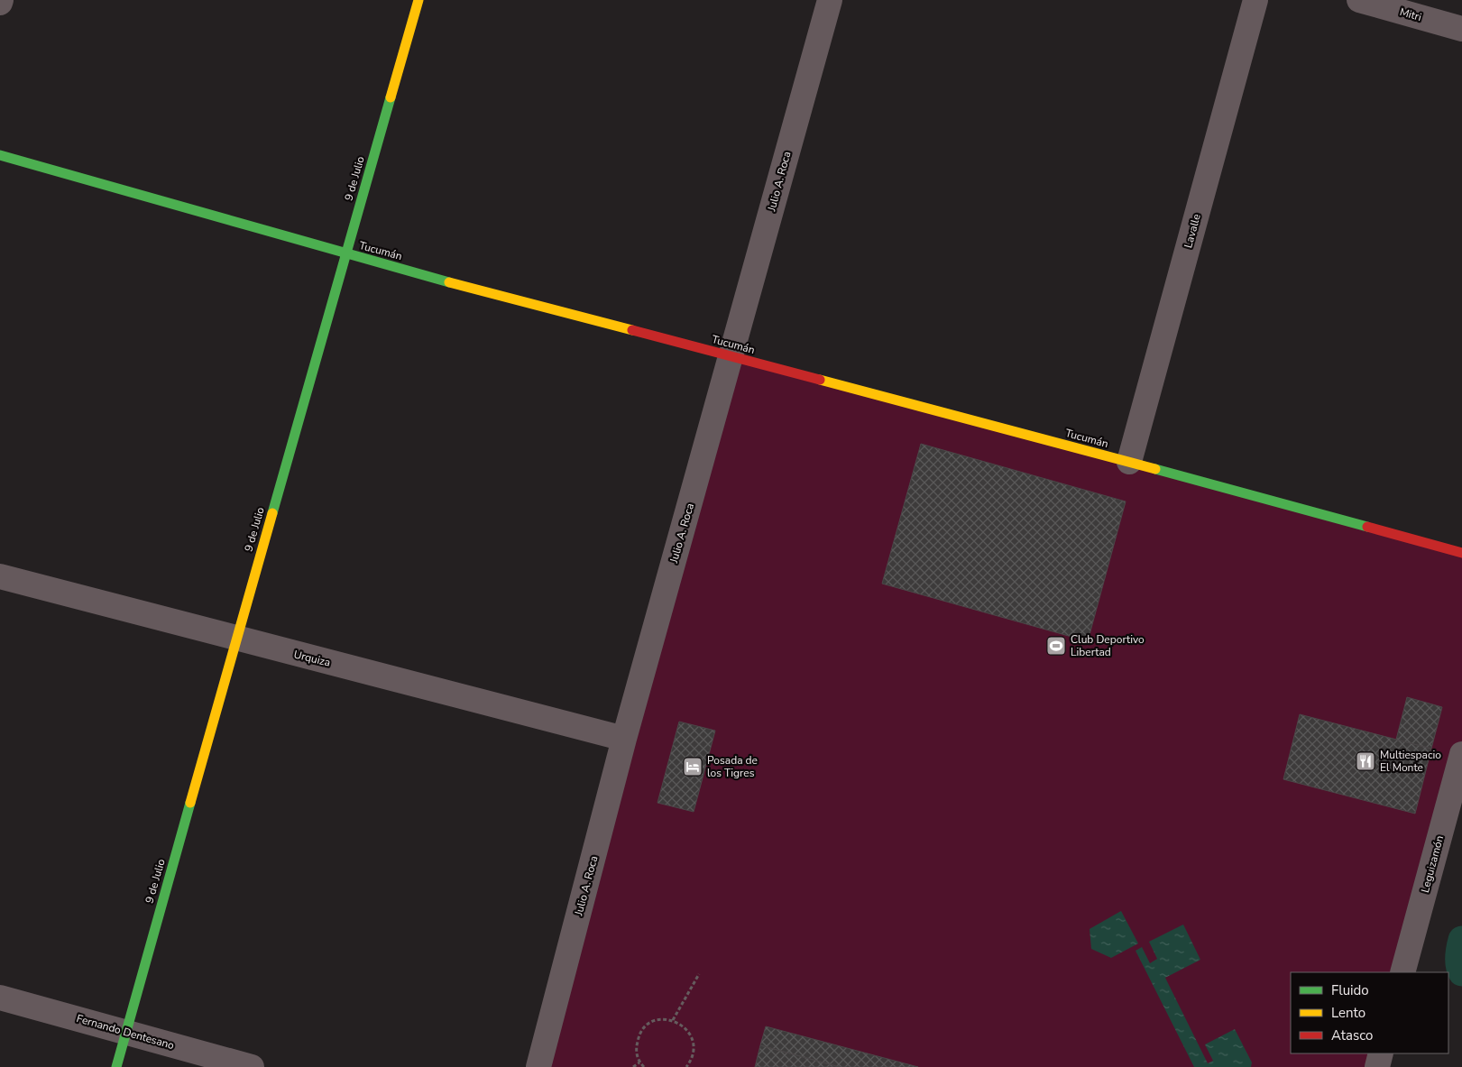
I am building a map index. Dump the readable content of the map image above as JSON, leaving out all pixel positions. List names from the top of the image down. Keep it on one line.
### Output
{"streets":{"street":["Mitri","9 de Julio","Julio A. Roca","Lavalle","Tucumán","Urquiza","Leguizamón","Fernando Dentesano"]},"crossings":[["9 de Julio","Tucumán"],["9 de Julio","Urquiza"],["9 de Julio","Fernando Dentesano"],["Julio A. Roca","Tucumán"],["Julio A. Roca","Urquiza"],["Lavalle","Tucumán"]],"places":{"sports":["Club Deportivo Libertad"],"restaurant":["Multiespacio El Monte"],"hotel":["Posada de los Tigres"]},"legend":["Fluido","Lento","Atasco"]}
